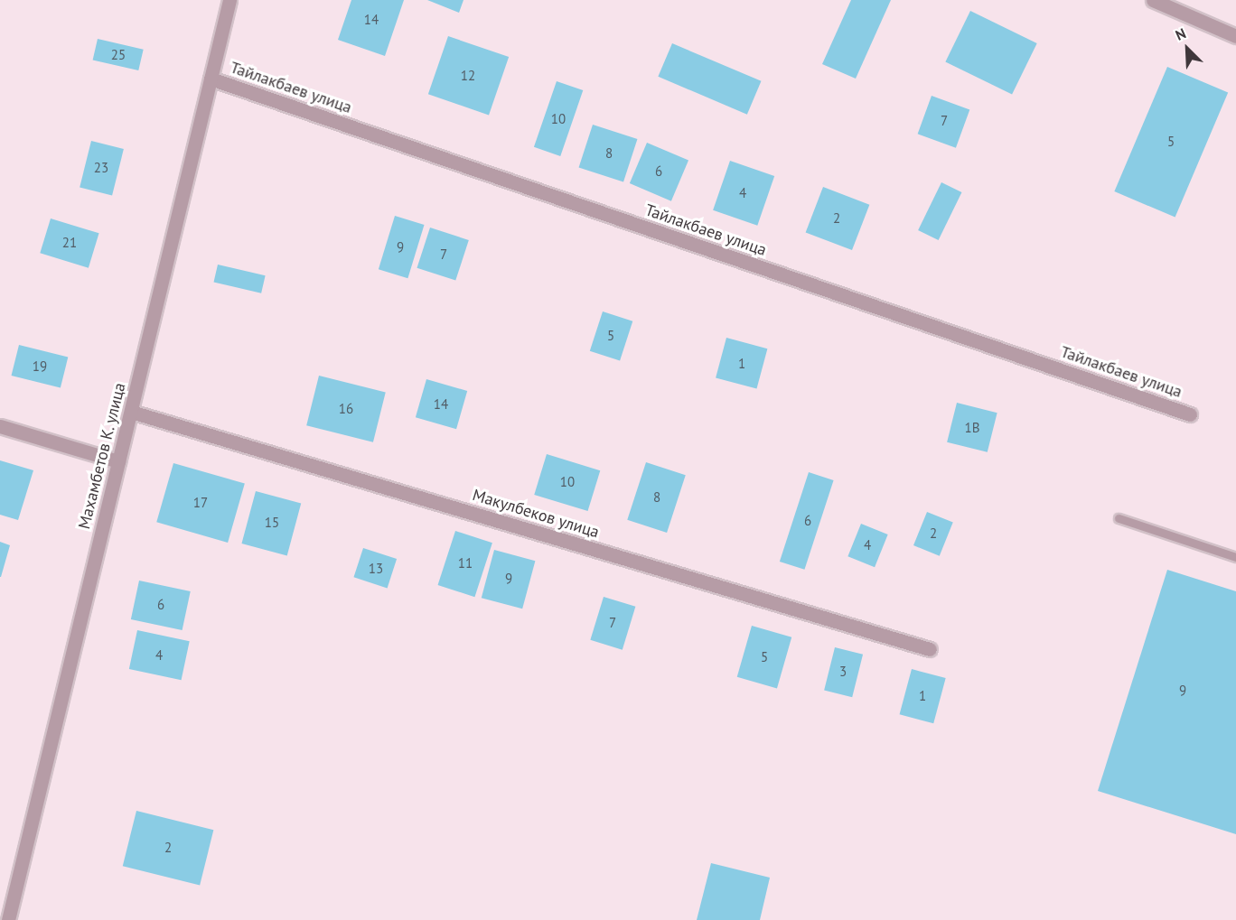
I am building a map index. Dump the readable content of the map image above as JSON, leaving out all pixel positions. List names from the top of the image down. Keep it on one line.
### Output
{"streets":{"street":["Тайлакбаев улица","Махамбетов К. улица","Макулбеков улица"]},"crossings":[["Тайлакбаев улица","Махамбетов К. улица"],["Махамбетов К. улица","Макулбеков улица"]],"house_numbers":["14","25","12","10","7","5","8","23","6","4","2","21","9","7","5","1","19","14","16","1В","10","8","17","6","15","2","4","11","13","9","6","7","4","5","3","9","1","2"],"north":"top left"}
